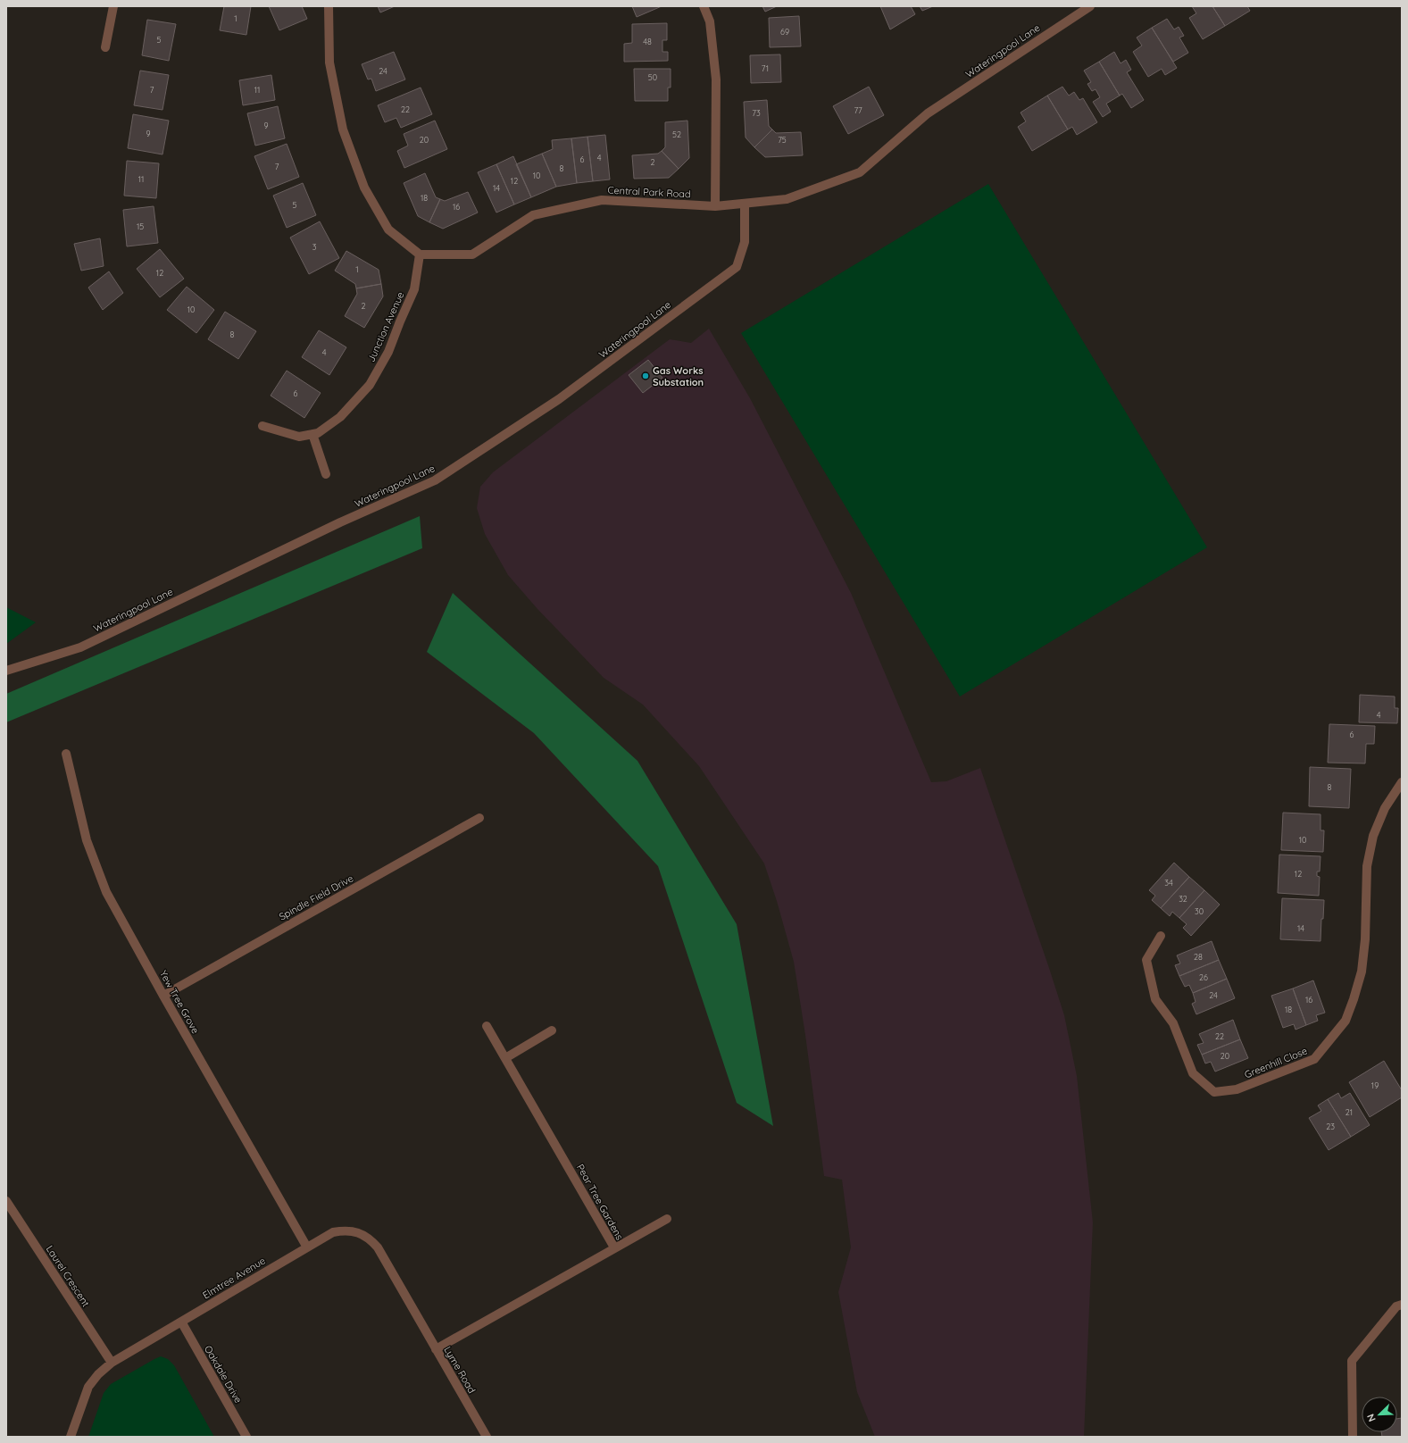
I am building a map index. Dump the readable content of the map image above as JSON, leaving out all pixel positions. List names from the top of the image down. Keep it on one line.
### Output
{"streets":{"street":["Wateringpool Lane","Central Park Road","Junction Avenue","Spindle Field Drive","Yew Tree Grove","Greenhill Close","Pear Tree Gardens","Laurel Crescent","Elmtree Avenue","Lyme Road","Oakdale Drive"]},"crossings":[["Wateringpool Lane","Central Park Road"],["Central Park Road","Junction Avenue"],["Spindle Field Drive","Yew Tree Grove"],["Yew Tree Grove","Elmtree Avenue"],["Pear Tree Gardens","Lyme Road"],["Laurel Crescent","Elmtree Avenue"],["Elmtree Avenue","Lyme Road"],["Elmtree Avenue","Oakdale Drive"]],"places":["Gas Works Substation"],"house_numbers":["1","69","5","48","71","24","50","7","11","22","77","73","9","9","52","20","75","4","6","2","7","8","10","11","12","14","18","5","16","15","3","1","12","2","10","8","4","6","4","6","8","10","12","34","32","30","14","28","26","24","16","18","22","20","19","21","23"],"north":"bottom left"}
